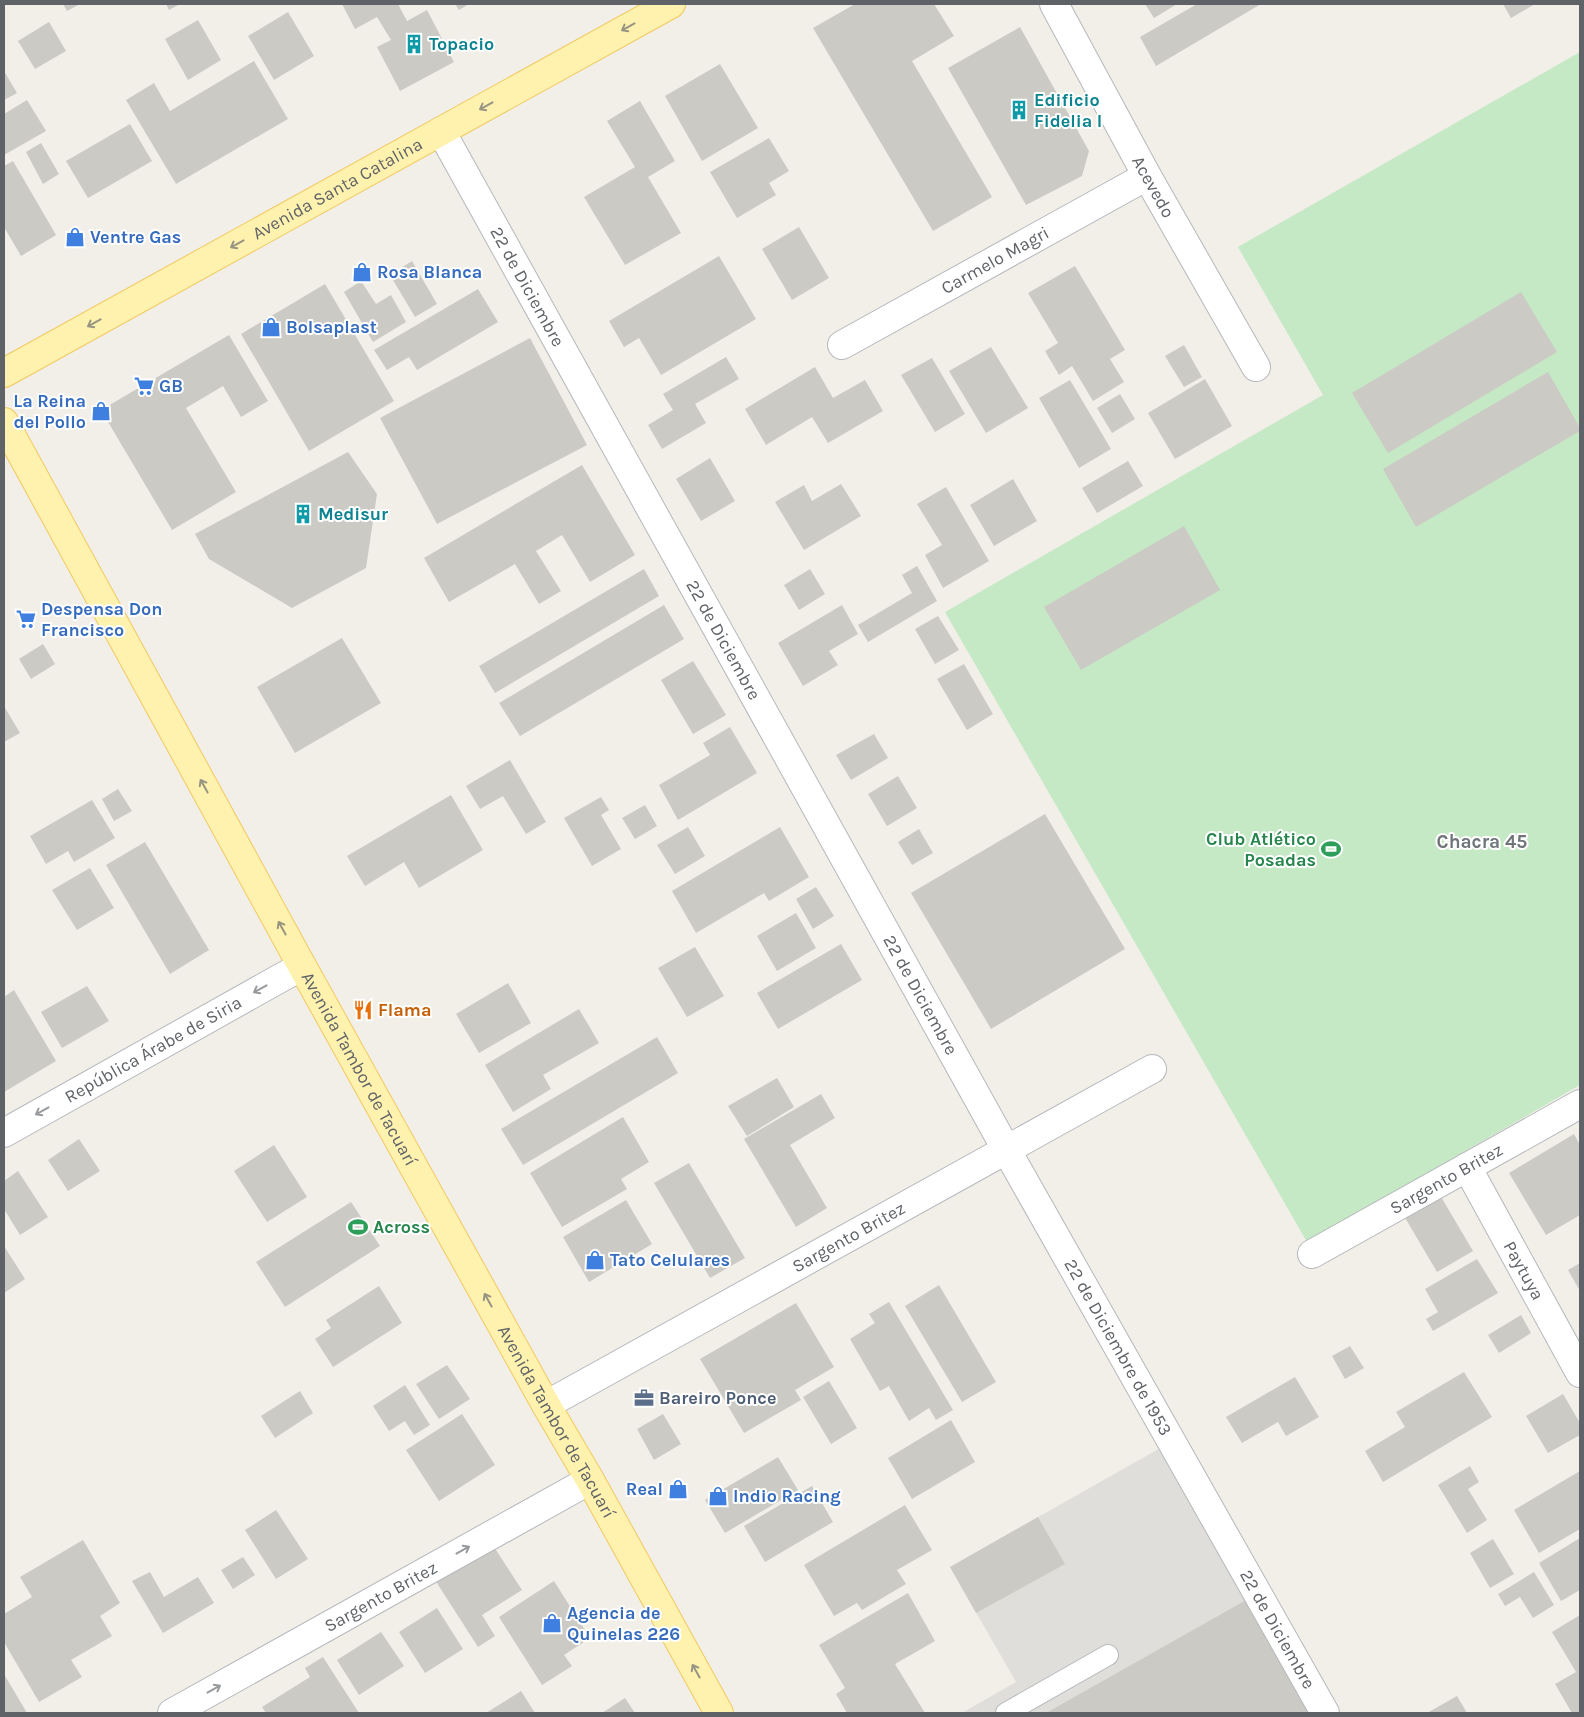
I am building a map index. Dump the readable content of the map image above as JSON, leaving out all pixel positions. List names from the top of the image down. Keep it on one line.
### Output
{"streets":{"main road":["Avenida Santa Catalina","Avenida Tambor de Tacuarí"],"street":["Acevedo","Carmelo Magri","22 de Diciembre","República Árabe de Siria","Sargento Britez","Paytuya","22 de Diciembre de 1953"]},"crossings":[["Acevedo","Carmelo Magri"],["Avenida Santa Catalina","22 de Diciembre"],["22 de Diciembre","Sargento Britez"],["22 de Diciembre","22 de Diciembre de 1953"],["República Árabe de Siria","Avenida Tambor de Tacuarí"],["Avenida Tambor de Tacuarí","Sargento Britez"],["Sargento Britez","Paytuya"],["Sargento Britez","22 de Diciembre de 1953"]],"one_way":["Avenida Santa Catalina","República Árabe de Siria","Avenida Tambor de Tacuarí"],"districts":["Chacra 45"],"places":{"building":["Topacio","Edificio Fidelia I","Medisur"],"shop":["Ventre Gas","Rosa Blanca","Bolsaplast","La Reina del Pollo","Tato Celulares","Real","Indio Racing","Agencia de Quinelas 226"],"supermarket":["GB","Despensa Don Francisco"],"sports":["Club Atlético Posadas","Across"],"restaurant":["Flama"],"office":["Bareiro Ponce"]}}
